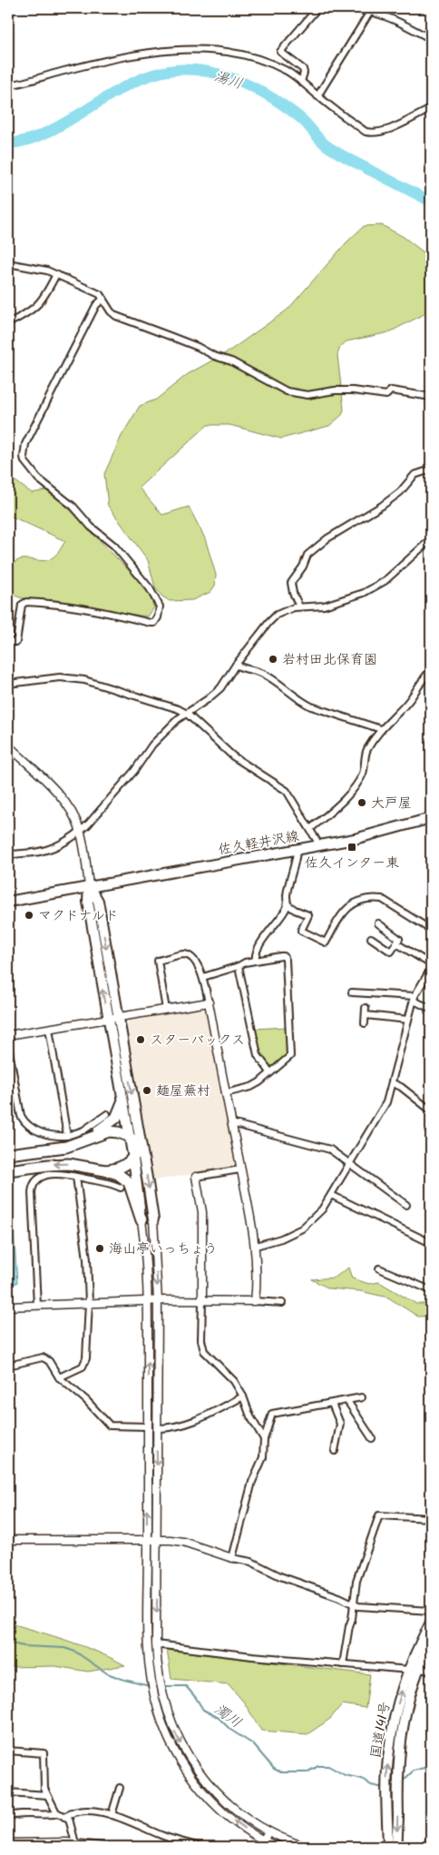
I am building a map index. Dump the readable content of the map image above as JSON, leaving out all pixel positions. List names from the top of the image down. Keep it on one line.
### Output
{"streets":{"main road":["佐久軽井沢線","国道141号"]},"water":["湯川","濁川"],"places":{"other":["岩村田北保育園","大戸屋","マクドナルド","スターバックス","麺屋蕪村","海山亭いっちょう"],"transit":["佐久インター東"]}}
